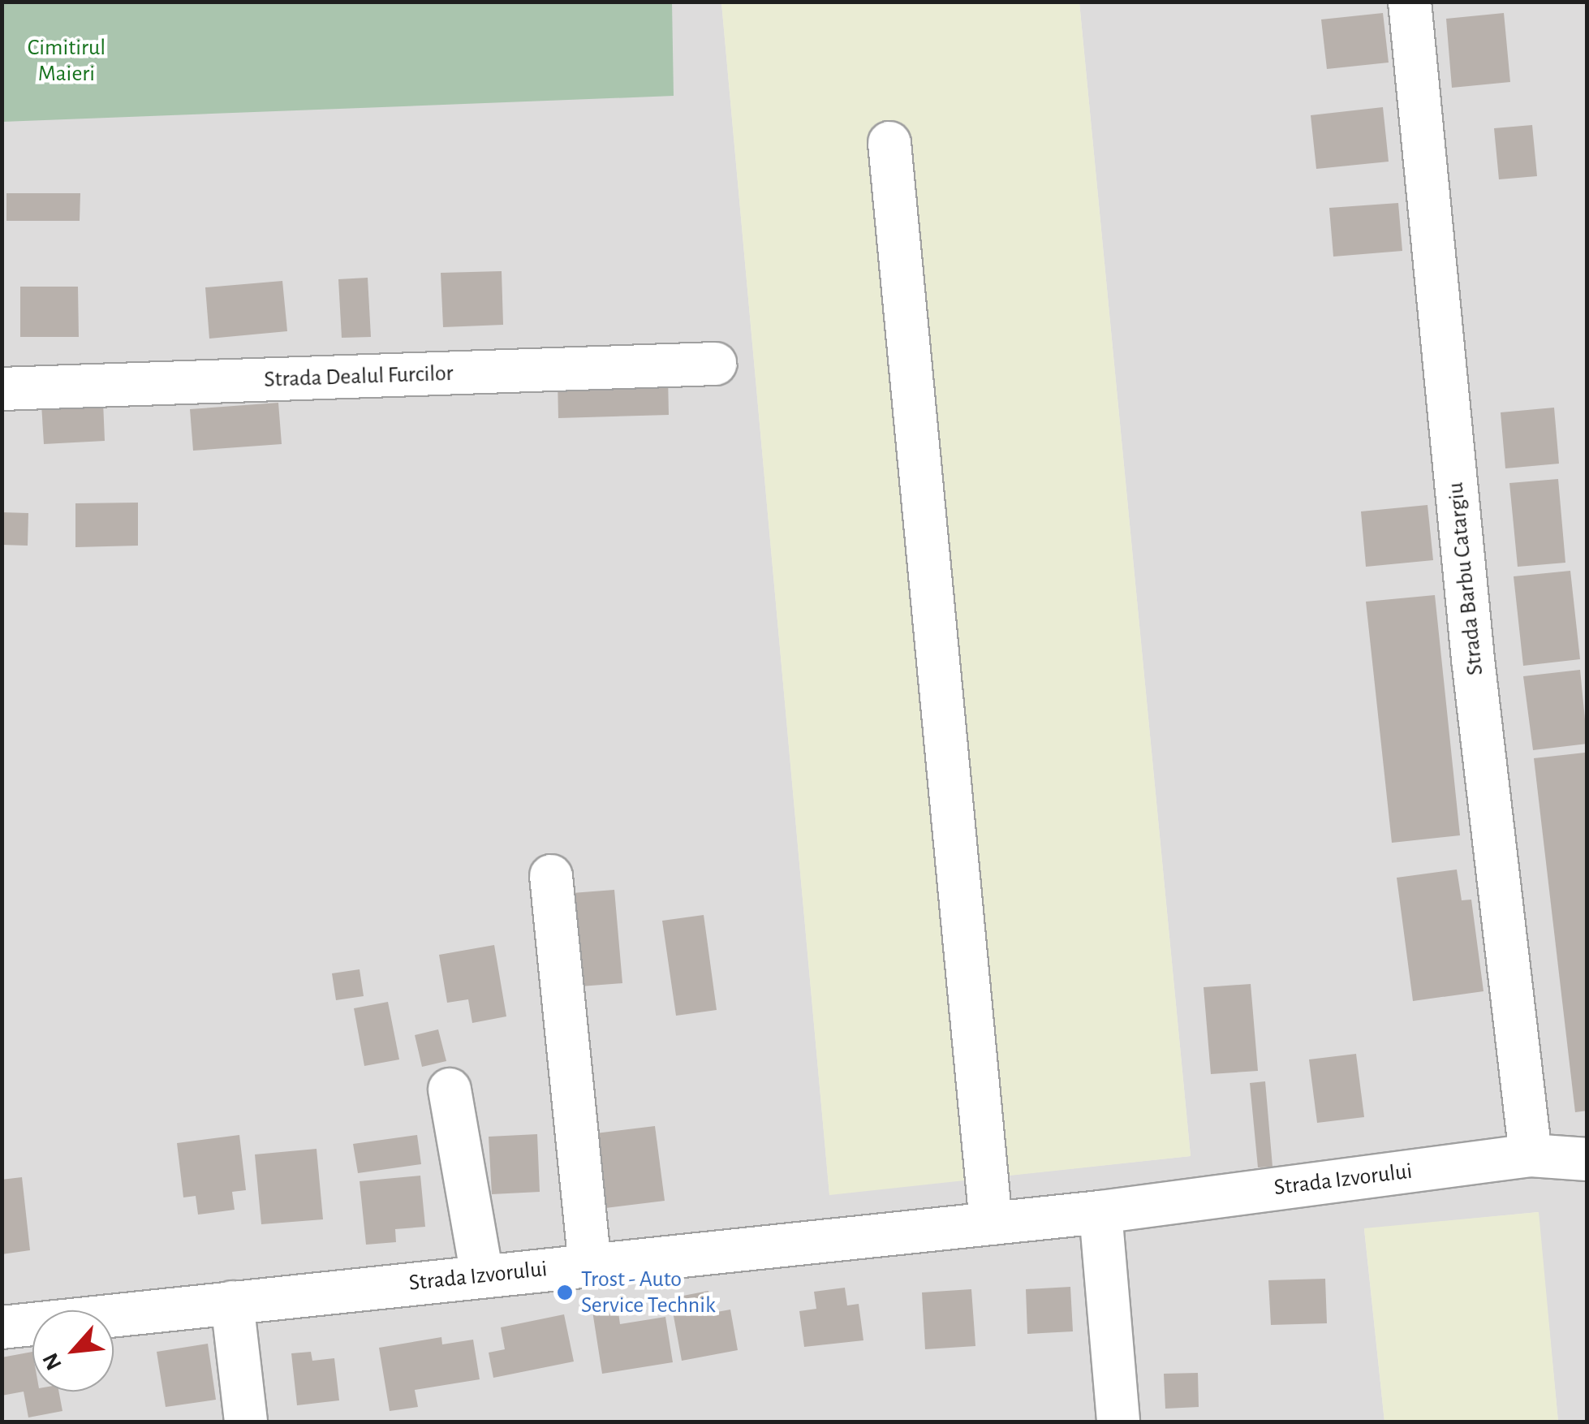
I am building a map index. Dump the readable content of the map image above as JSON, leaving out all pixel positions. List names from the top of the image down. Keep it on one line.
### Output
{"streets":{"street":["Strada Dealul Furcilor","Strada Barbu Catargiu","Strada Izvorului"]},"crossings":[["Strada Barbu Catargiu","Strada Izvorului"]],"parks":["Cimitirul Maieri"],"places":["Trost - Auto Service Technik"],"north":"bottom left"}
